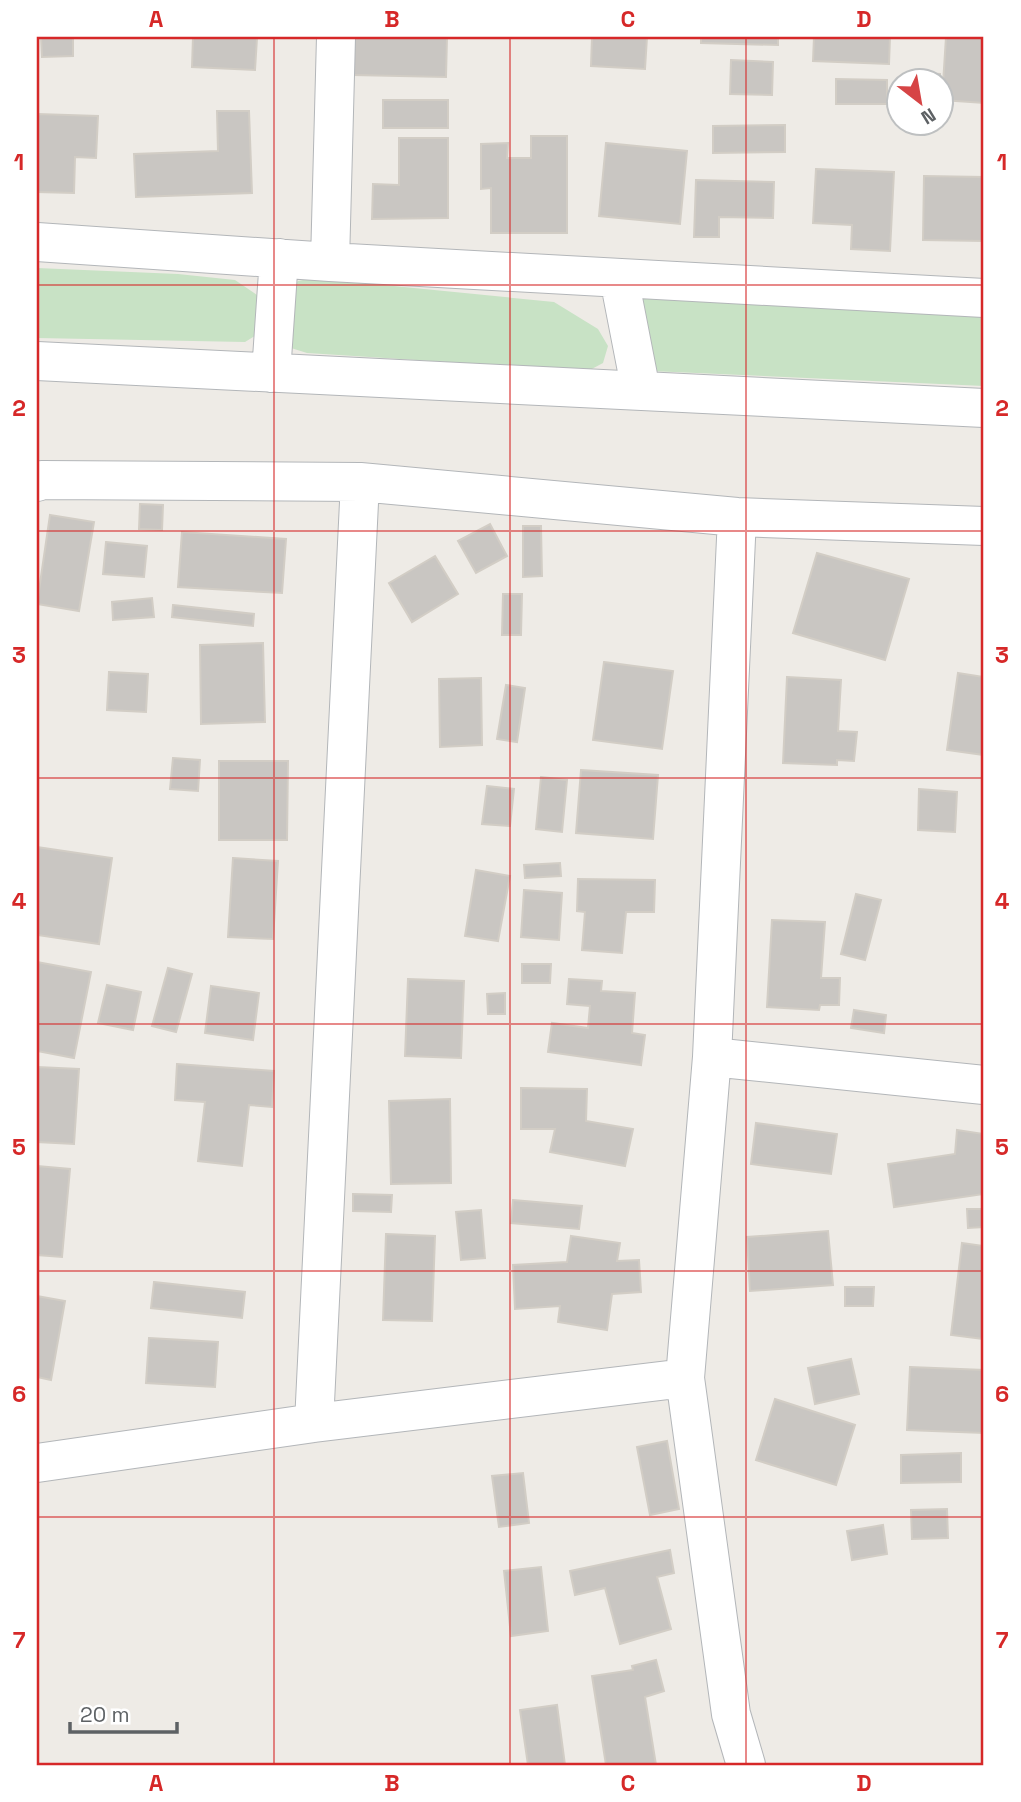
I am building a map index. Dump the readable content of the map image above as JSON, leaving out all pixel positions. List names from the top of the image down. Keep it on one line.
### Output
{"scale_bar":"20 m","north":"bottom right","grid":{"columns":["A","B","C","D"],"rows":["1","2","3","4","5","6","7"]}}
